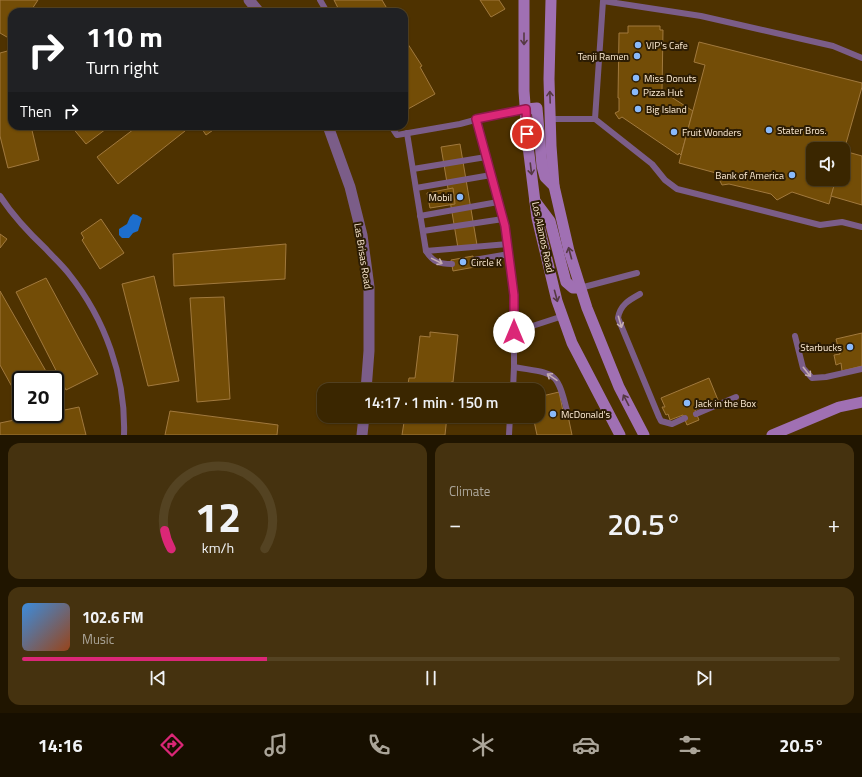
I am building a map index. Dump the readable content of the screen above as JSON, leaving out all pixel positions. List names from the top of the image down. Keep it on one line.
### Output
{"streets":{"main road":["Los Alamos Road"],"street":["Las Brisas Road"]},"places":["VIP's Cafe","Tenji Ramen","Miss Donuts","Pizza Hut","Big Island","Stater Bros.","Fruit Wonders","Bank of America","Mobil","Circle K","Starbucks","Jack in the Box","McDonald's"],"page":{"turn":["110 m","Turn right"],"then":"Then","limit":"20","trip":"14:17 · 1 min · 150 m","tile":"Climate","heat":["−","20.5°","+"],"song":["102.6 FM","Music"],"tabs":["14:16","20.5°"],"gauge":["12","km/h"]}}
